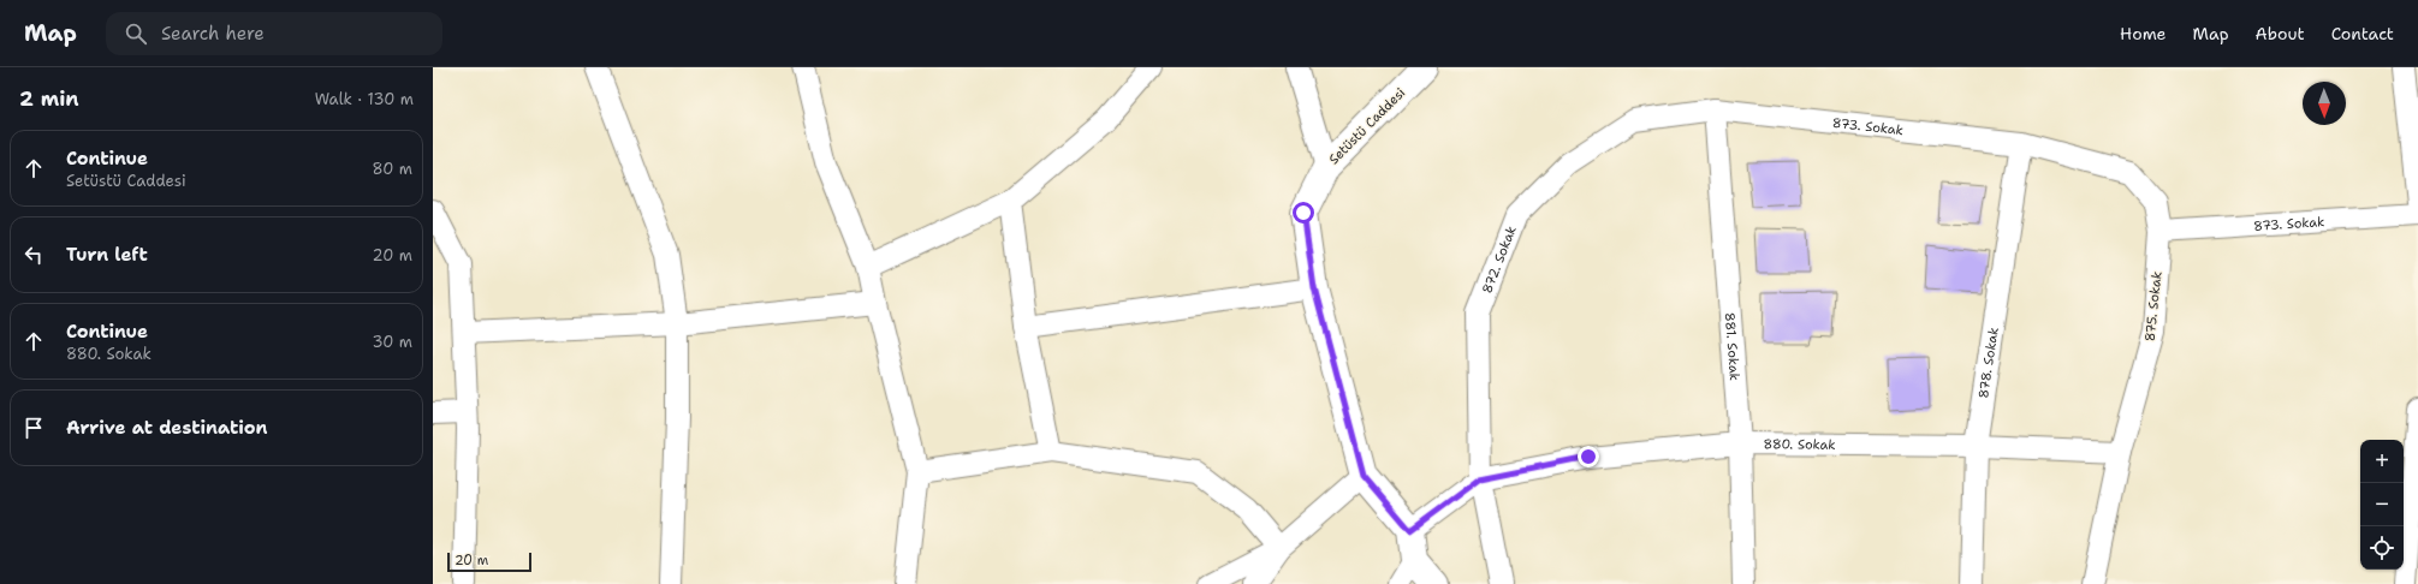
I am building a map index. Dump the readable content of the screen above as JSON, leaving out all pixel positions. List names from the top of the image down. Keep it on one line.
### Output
{"streets":{"street":["Setüstü Caddesi","873. Sokak","872. Sokak","875. Sokak","881. Sokak","878. Sokak","880. Sokak"]},"crossings":[["873. Sokak","872. Sokak"],["873. Sokak","875. Sokak"],["873. Sokak","881. Sokak"],["873. Sokak","878. Sokak"],["872. Sokak","881. Sokak"],["872. Sokak","880. Sokak"],["875. Sokak","878. Sokak"],["875. Sokak","880. Sokak"],["881. Sokak","880. Sokak"],["878. Sokak","880. Sokak"]],"scale_bar":"20 m","north":"bottom","page":{"header":"Map","search":"Search here","nav":["Home","Map","About","Contact"],"heading":["2 min","Walk · 130 m"],"list":[["Continue","Setüstü Caddesi","80 m"],["Turn left","20 m"],["Continue","880. Sokak","30 m"],"Arrive at destination"],"map_buttons":["+","−"],"scale":"20 m"}}
